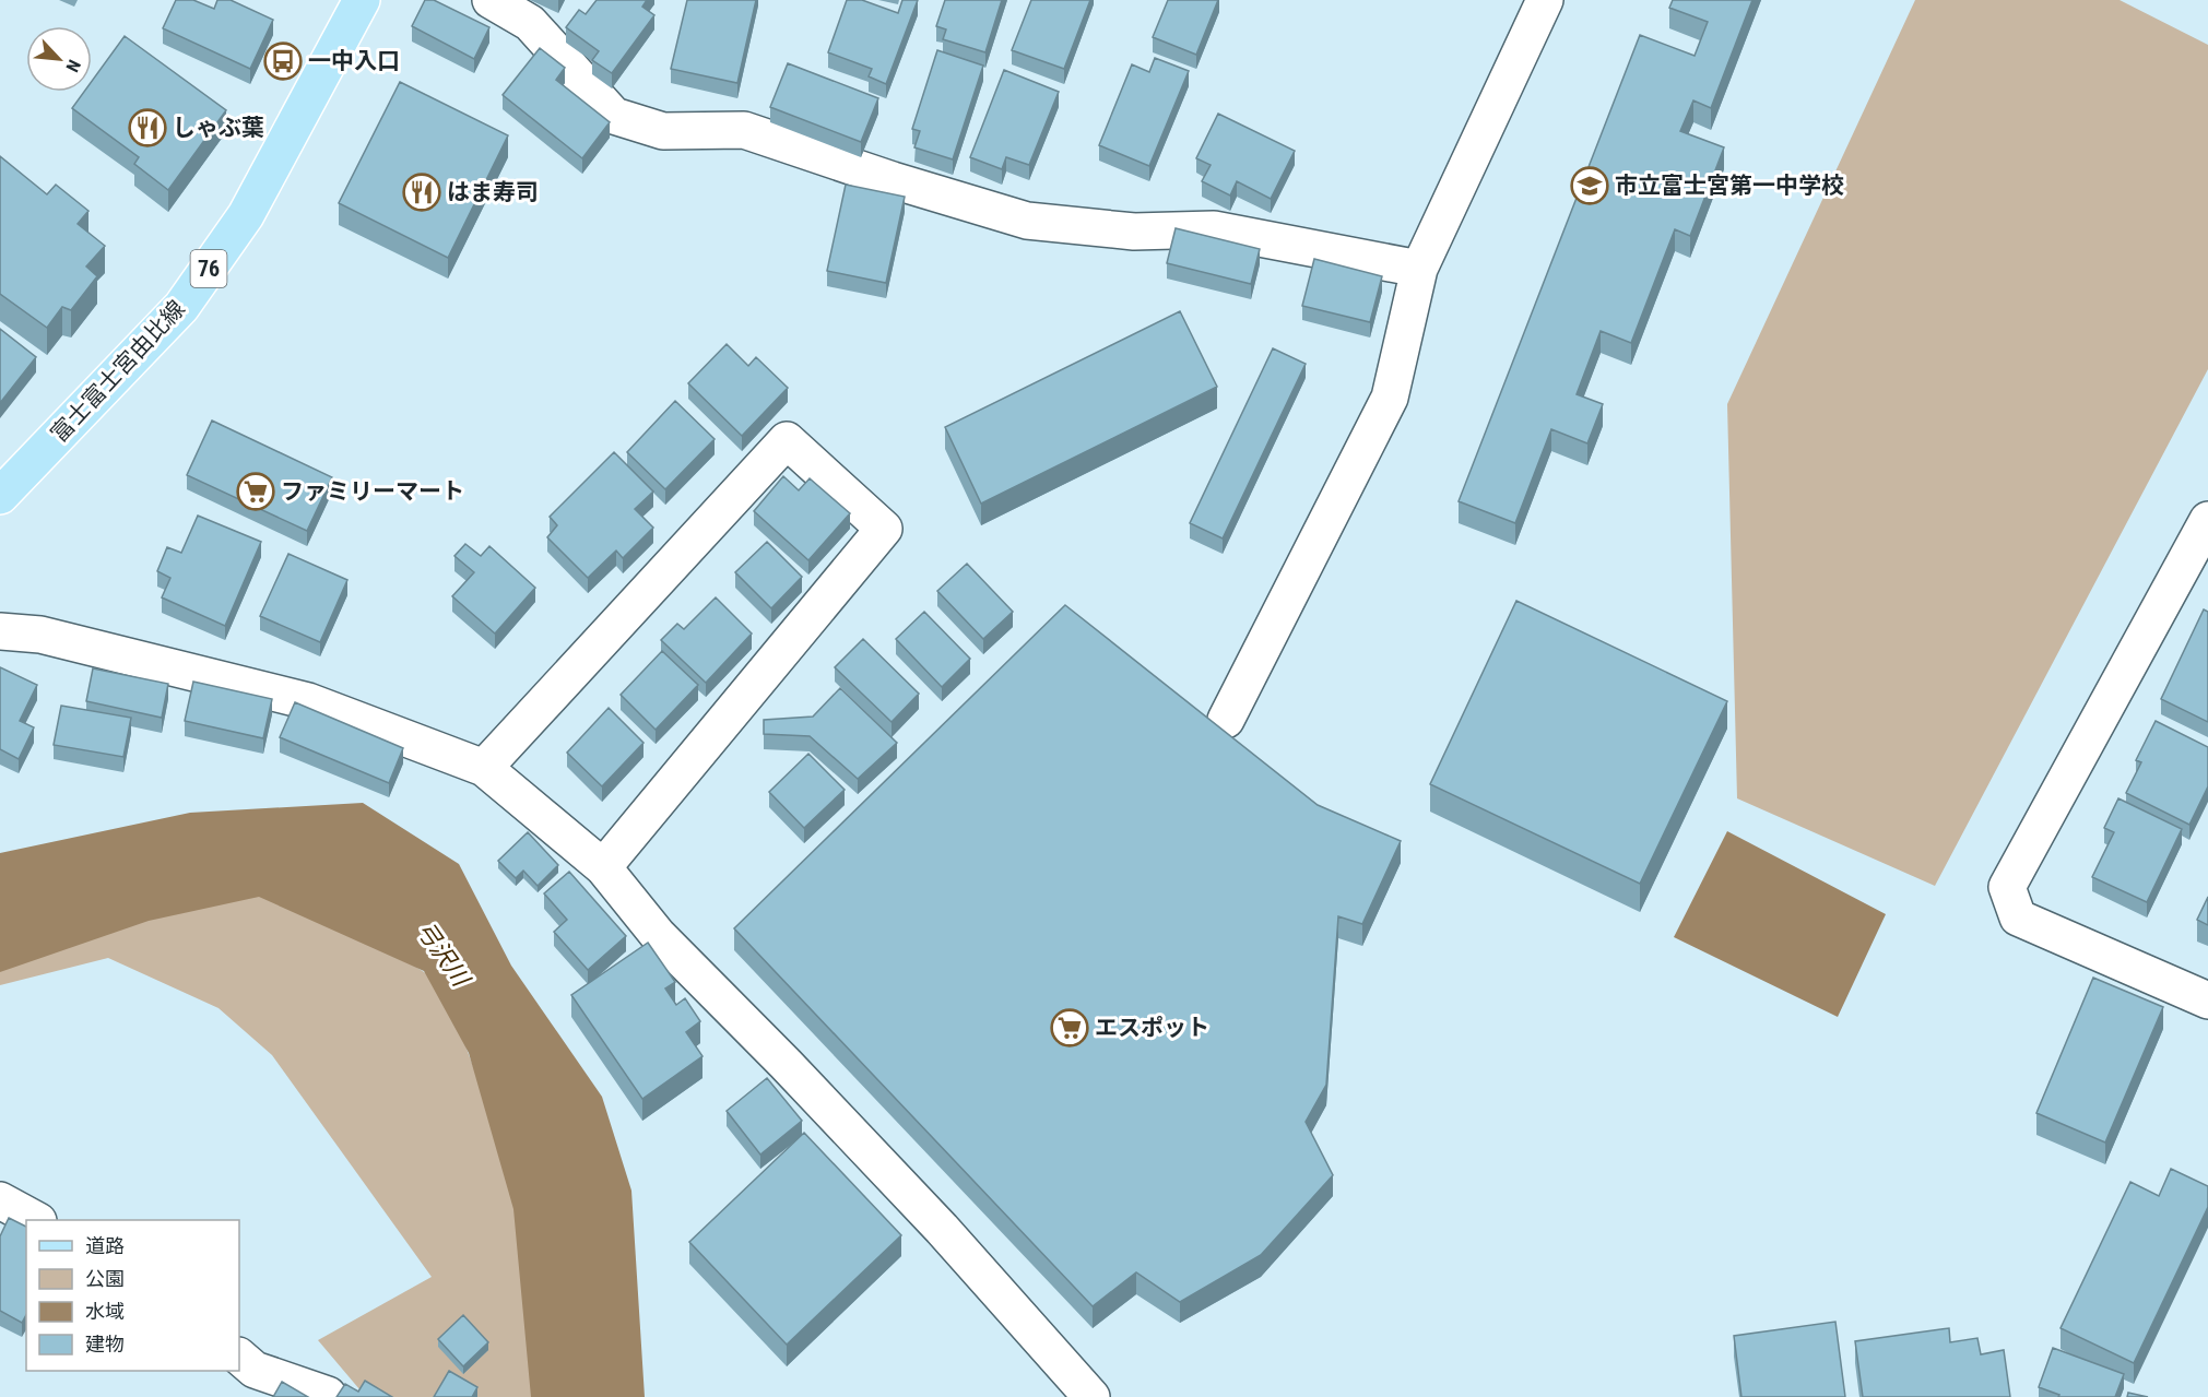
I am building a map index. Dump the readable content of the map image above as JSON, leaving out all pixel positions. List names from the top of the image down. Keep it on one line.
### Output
{"streets":{"main road":["76","富士富士宮由比線"]},"water":["弓沢川"],"places":{"bus stop":["一中入口"],"restaurant":["しゃぶ葉","はま寿司"],"school or university":["市立富士宮第一中学校"],"supermarket":["ファミリーマート","エスポット"]},"legend":["道路","公園","水域","建物"],"north":"bottom right"}
